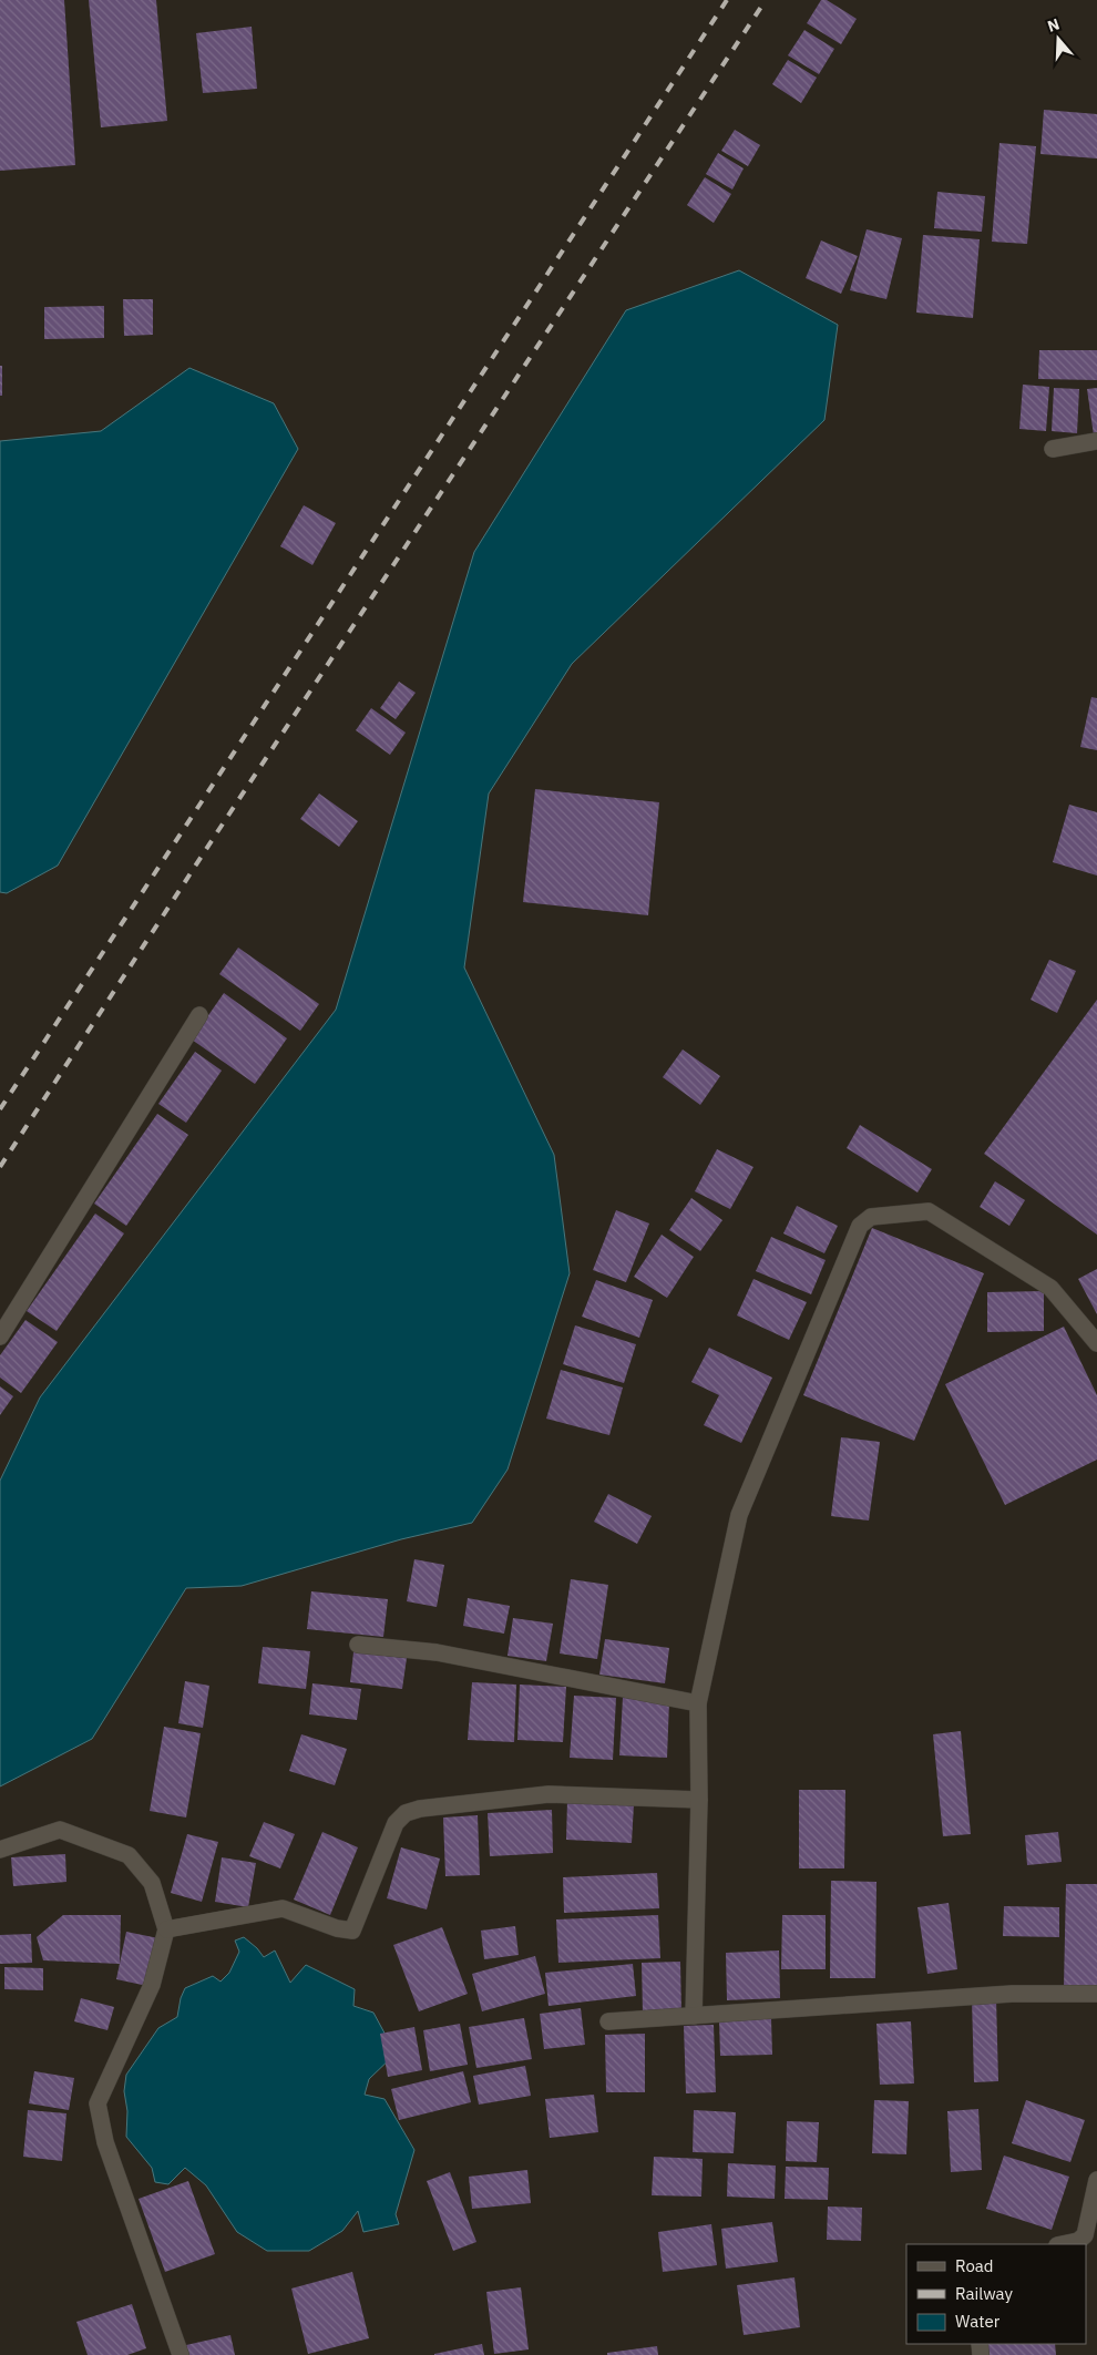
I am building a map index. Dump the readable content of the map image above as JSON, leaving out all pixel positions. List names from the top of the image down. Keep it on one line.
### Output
{"legend":["Road","Railway","Water"],"north":"top"}
